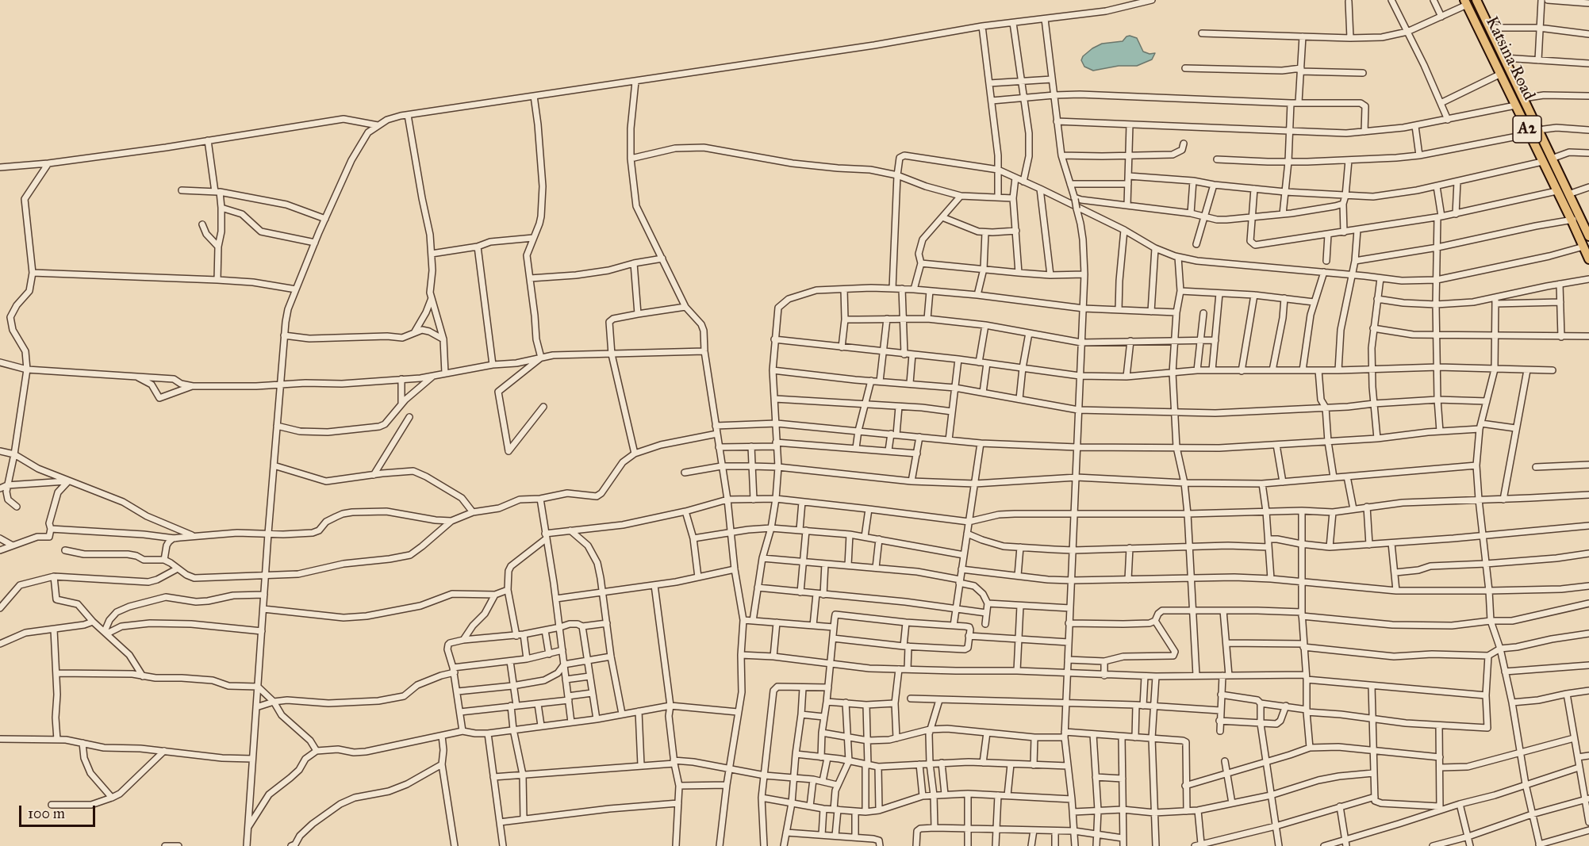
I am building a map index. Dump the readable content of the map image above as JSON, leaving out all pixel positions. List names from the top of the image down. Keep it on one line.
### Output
{"streets":{"highway":["Katsina Road","A2"]},"scale_bar":"100 m"}
